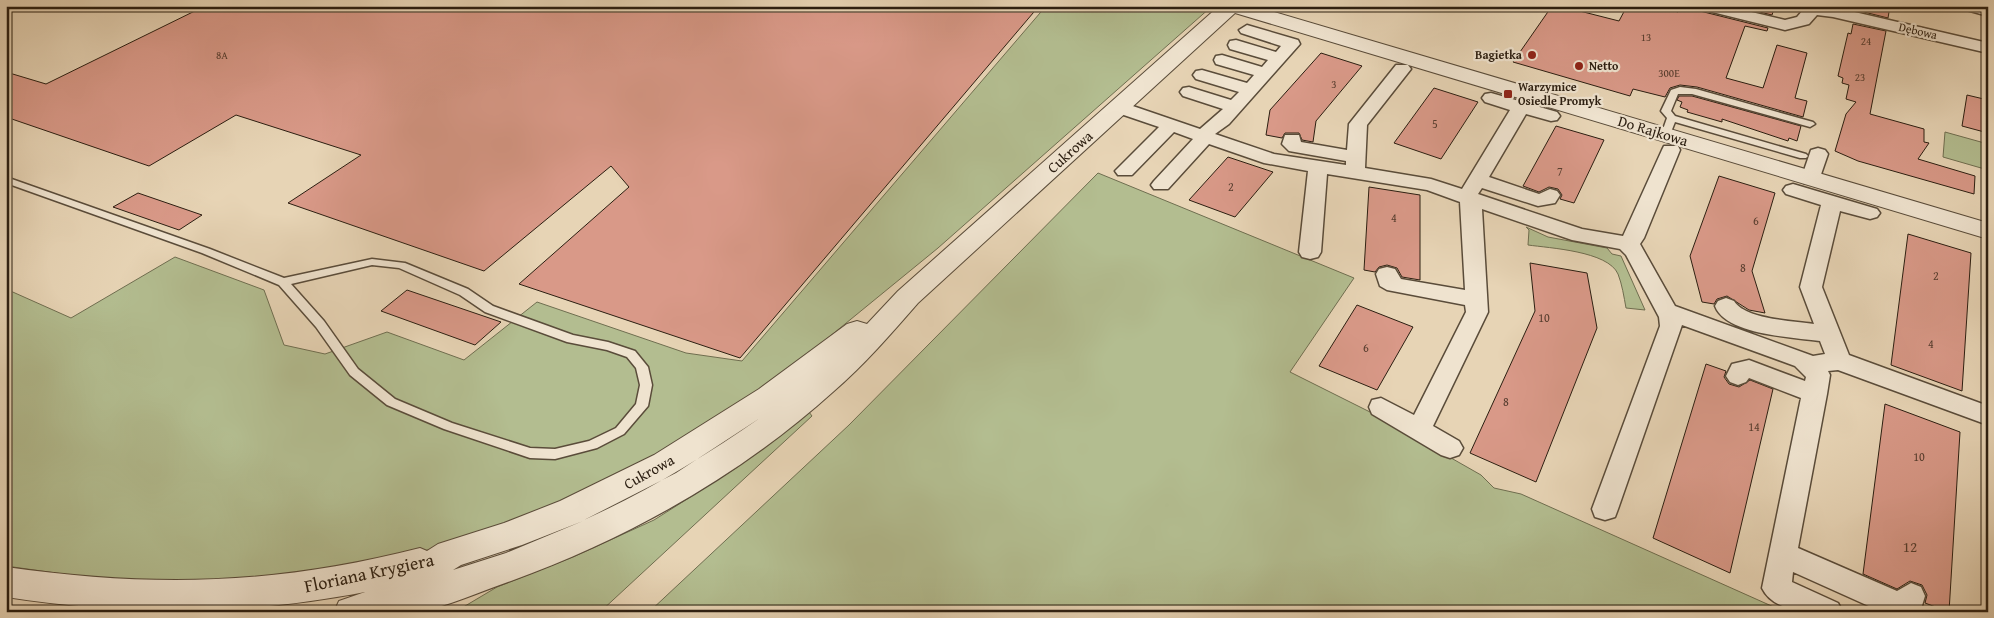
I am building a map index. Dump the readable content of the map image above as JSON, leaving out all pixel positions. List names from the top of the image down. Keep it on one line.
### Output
{"streets":{"street":["Dębowa","Do Rajkowa","Cukrowa","Floriana Krygiera"]},"crossings":[["Do Rajkowa","Cukrowa"],["Cukrowa","Floriana Krygiera"]],"places":{"other":["Bagietka","Netto"],"transit":["Warzymice Osiedle Promyk"]},"house_numbers":["13","24","8A","300E","23","3","5","7","2","4","6","8","2","10","4","6","8","14","10","12"]}
